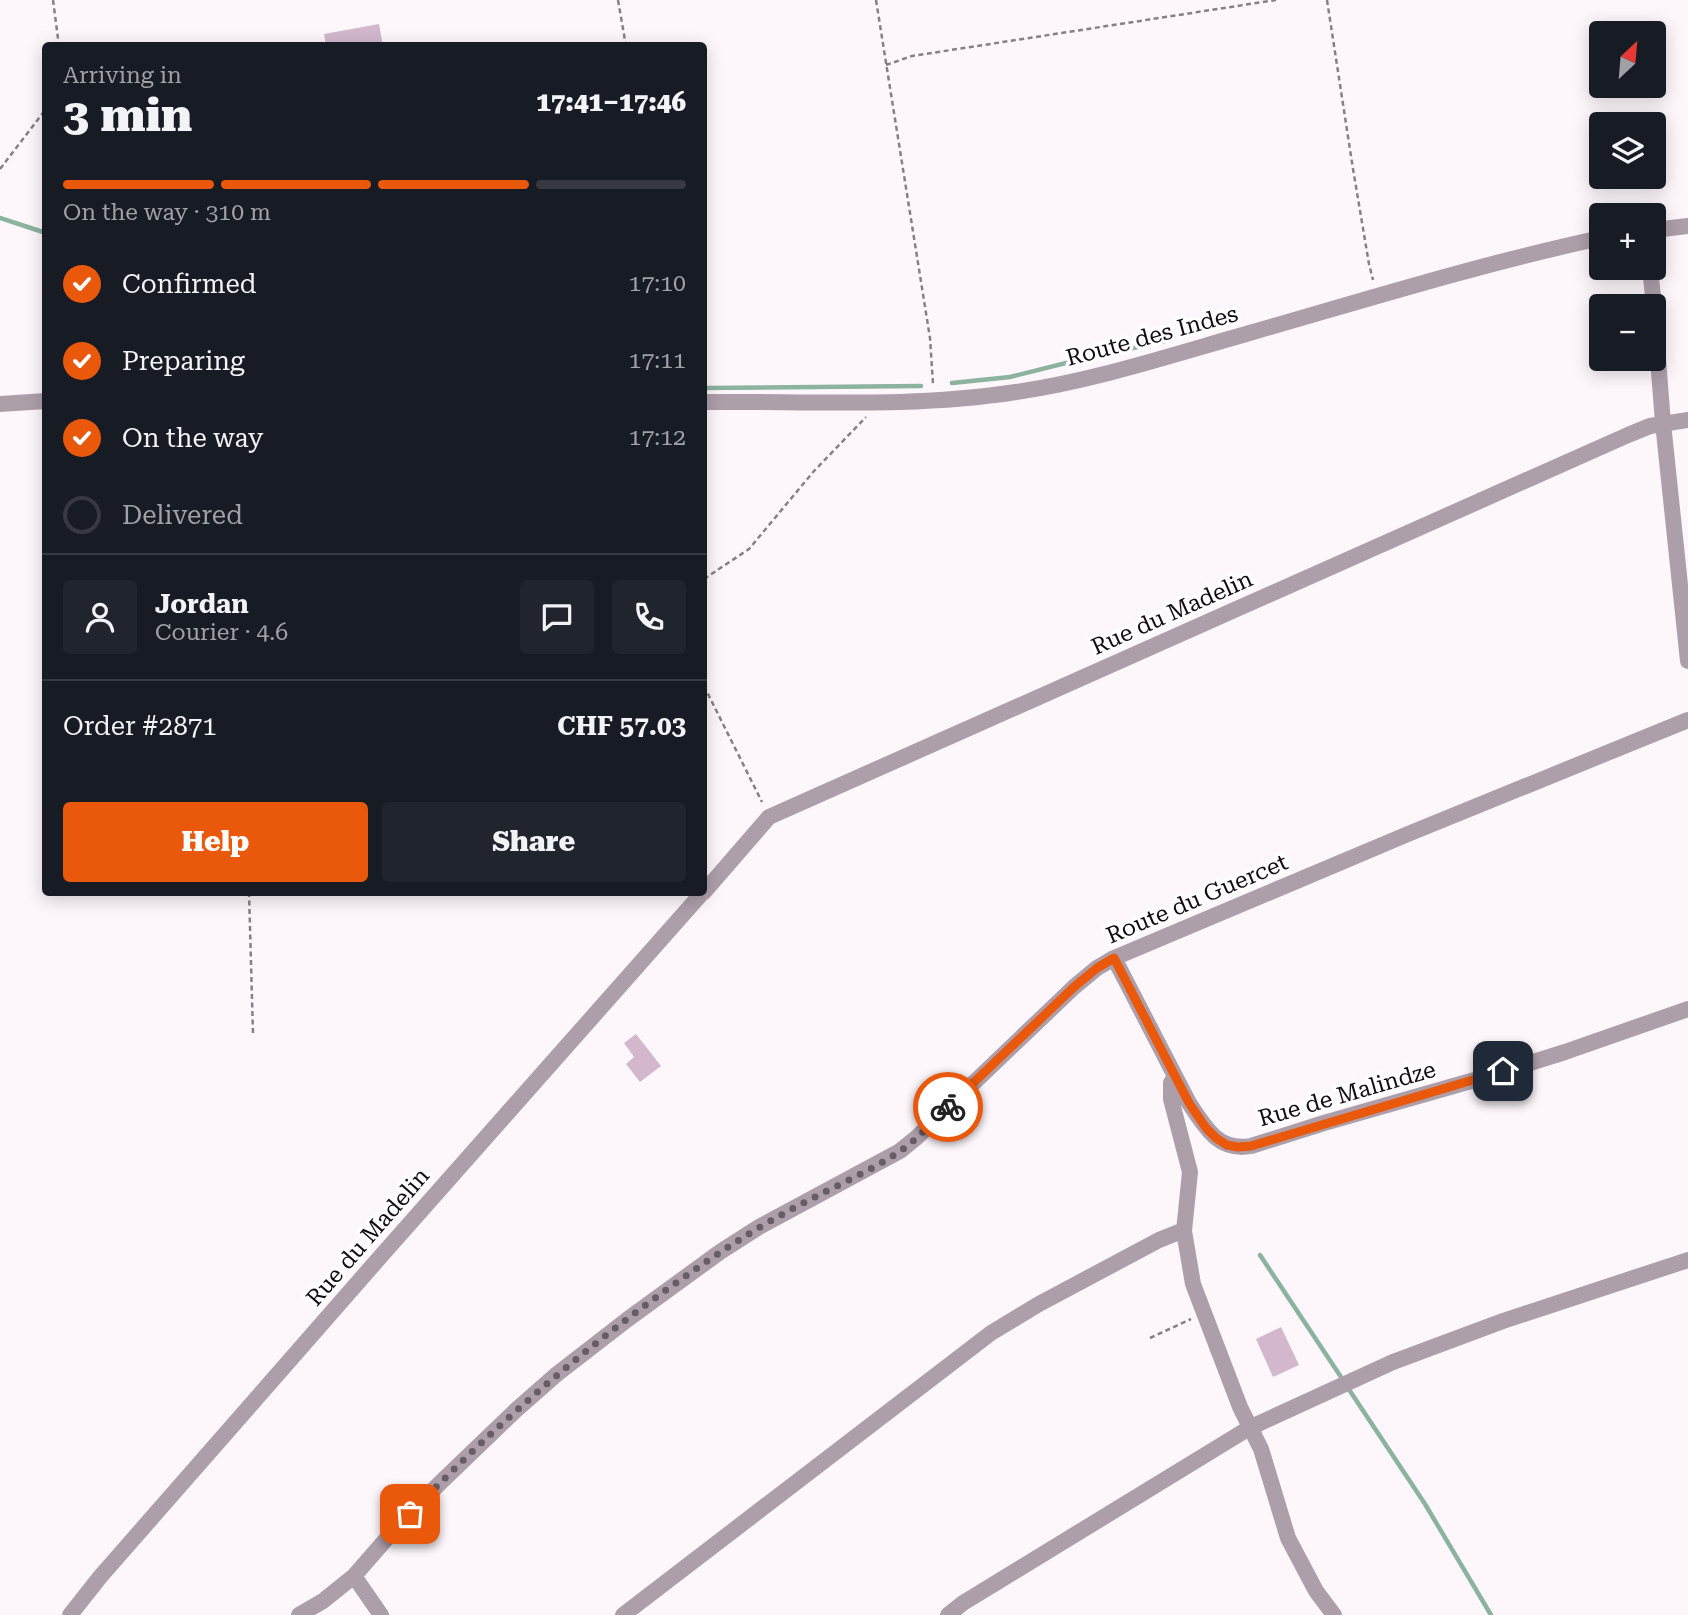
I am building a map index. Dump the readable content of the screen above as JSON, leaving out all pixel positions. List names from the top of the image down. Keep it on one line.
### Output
{"streets":{"street":["Route des Indes","Rue du Madelin","Route du Guercet","Rue de Malindze"]},"crossings":[["Route du Guercet","Rue de Malindze"]],"north":"top right","page":{"map_buttons":["+","−"],"heading":["3 min","Arriving in","17:41–17:46"],"panel":["Jordan","Courier · 4.6","Order #2871","CHF 57.03"],"bar":"On the way · 310 m","list":[["Confirmed","17:10"],["Preparing","17:11"],["On the way","17:12"],"Delivered"],"buttons":["Help","Share"]}}
